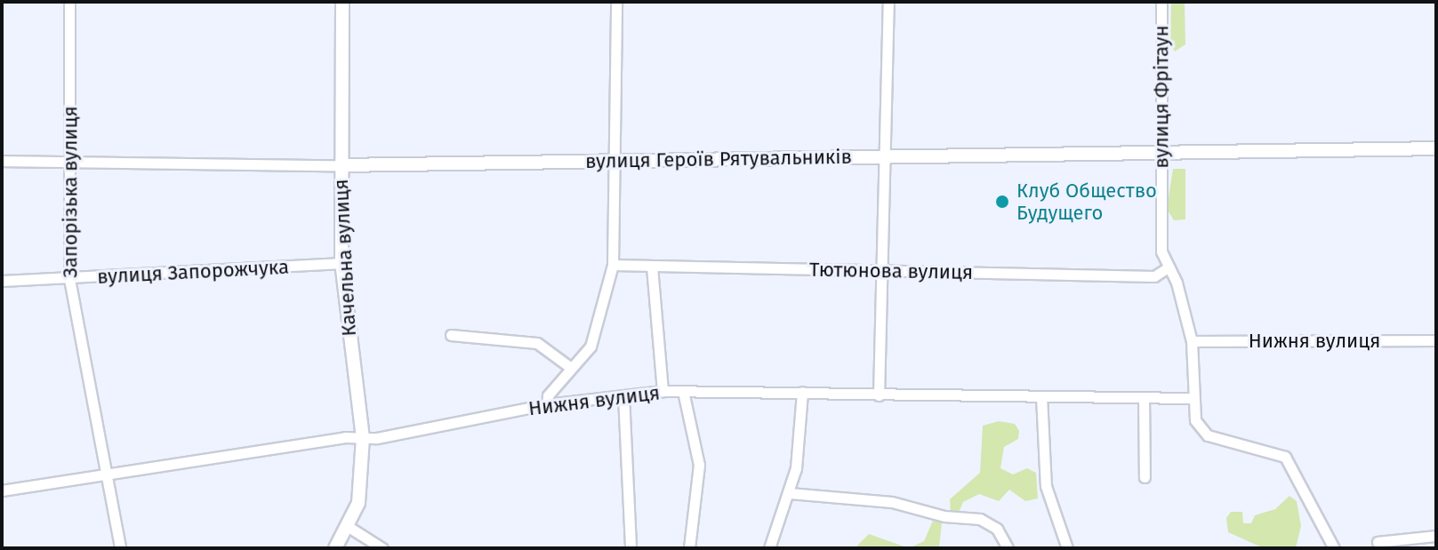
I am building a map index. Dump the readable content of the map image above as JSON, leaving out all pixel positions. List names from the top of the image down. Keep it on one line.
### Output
{"streets":{"street":["вулиця Фрітаун","вулиця Героїв Рятувальників","Запорізька вулиця","Качельна вулиця","Тютюнова вулиця","вулиця Запорожчука","Нижня вулиця"]},"crossings":[["вулиця Фрітаун","вулиця Героїв Рятувальників"],["вулиця Фрітаун","Тютюнова вулиця"],["вулиця Фрітаун","Нижня вулиця"],["вулиця Героїв Рятувальників","Запорізька вулиця"],["вулиця Героїв Рятувальників","Качельна вулиця"],["Запорізька вулиця","вулиця Запорожчука"],["Запорізька вулиця","Нижня вулиця"],["Качельна вулиця","вулиця Запорожчука"],["Качельна вулиця","Нижня вулиця"]],"places":["Клуб Общество Будущего"]}
